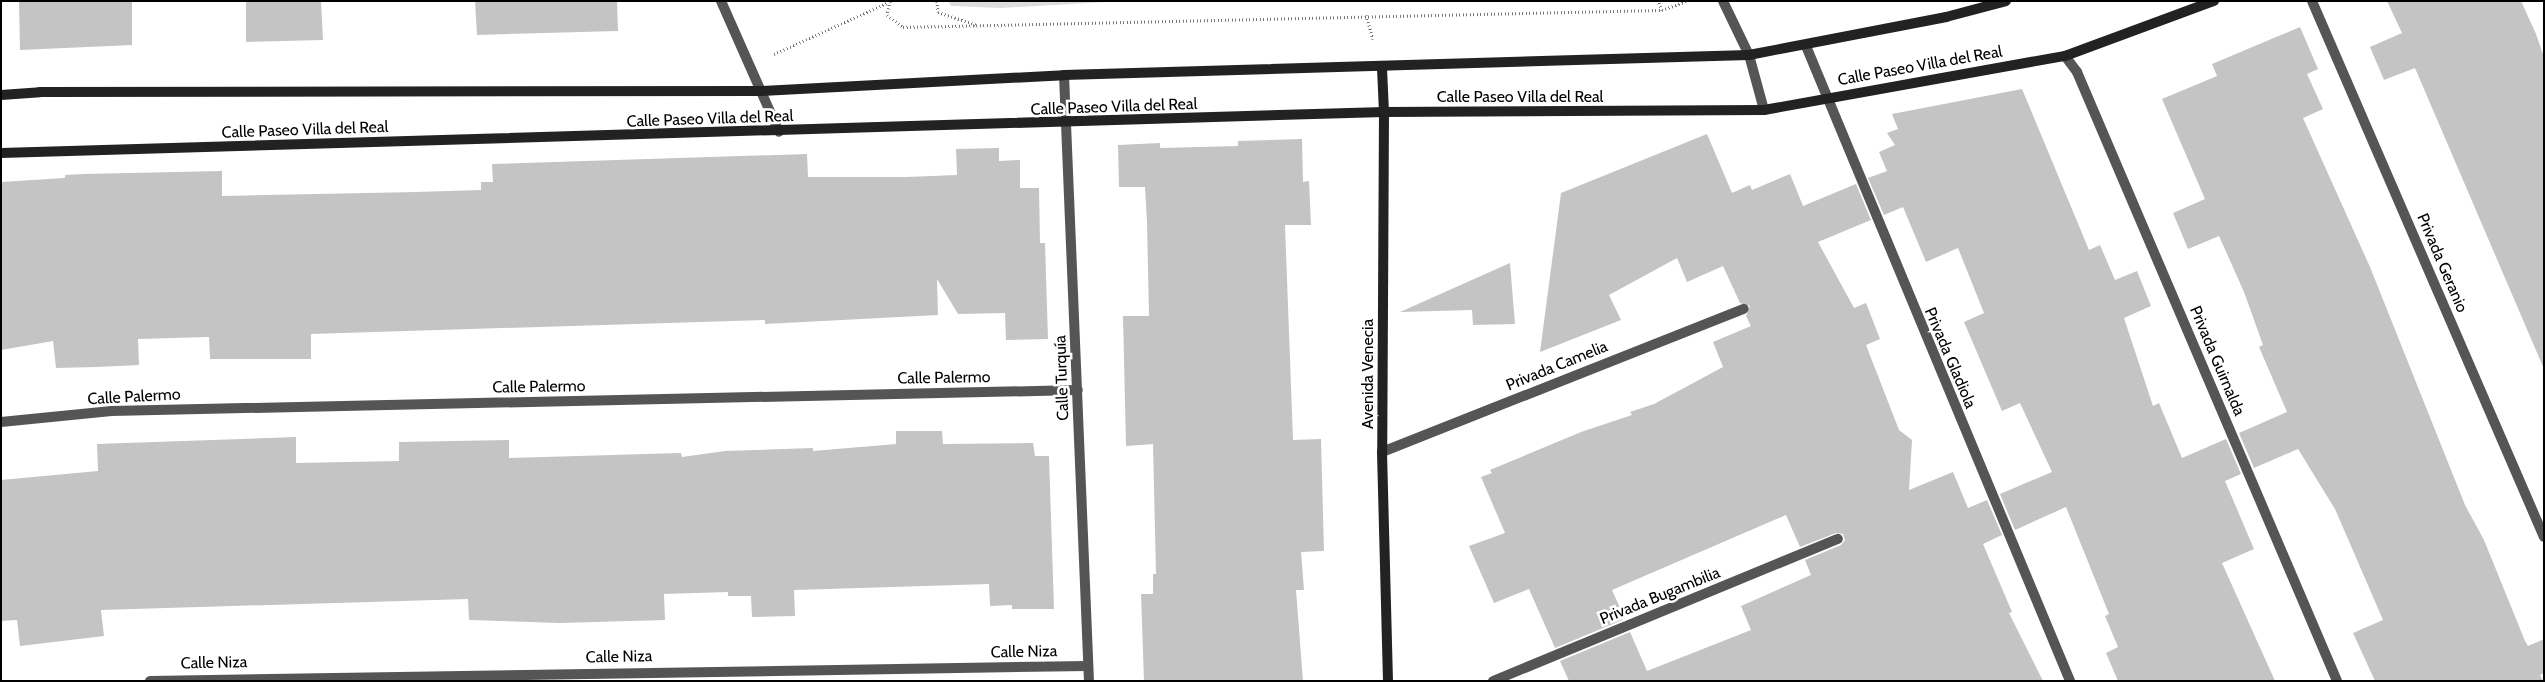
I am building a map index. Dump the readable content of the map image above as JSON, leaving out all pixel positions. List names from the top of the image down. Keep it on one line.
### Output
{"streets":{"street":["Calle Paseo Villa del Real","Privada Geranio","Privada Gladiola","Privada Guirnalda","Privada Camelia","Avenida Venecia","Calle Palermo","Calle Turquía","Privada Bugambilia","Calle Niza"]},"crossings":[["Calle Paseo Villa del Real","Privada Gladiola"],["Calle Paseo Villa del Real","Privada Guirnalda"],["Calle Paseo Villa del Real","Avenida Venecia"],["Calle Paseo Villa del Real","Calle Turquía"],["Privada Camelia","Avenida Venecia"],["Calle Palermo","Calle Turquía"],["Calle Turquía","Calle Niza"]]}
